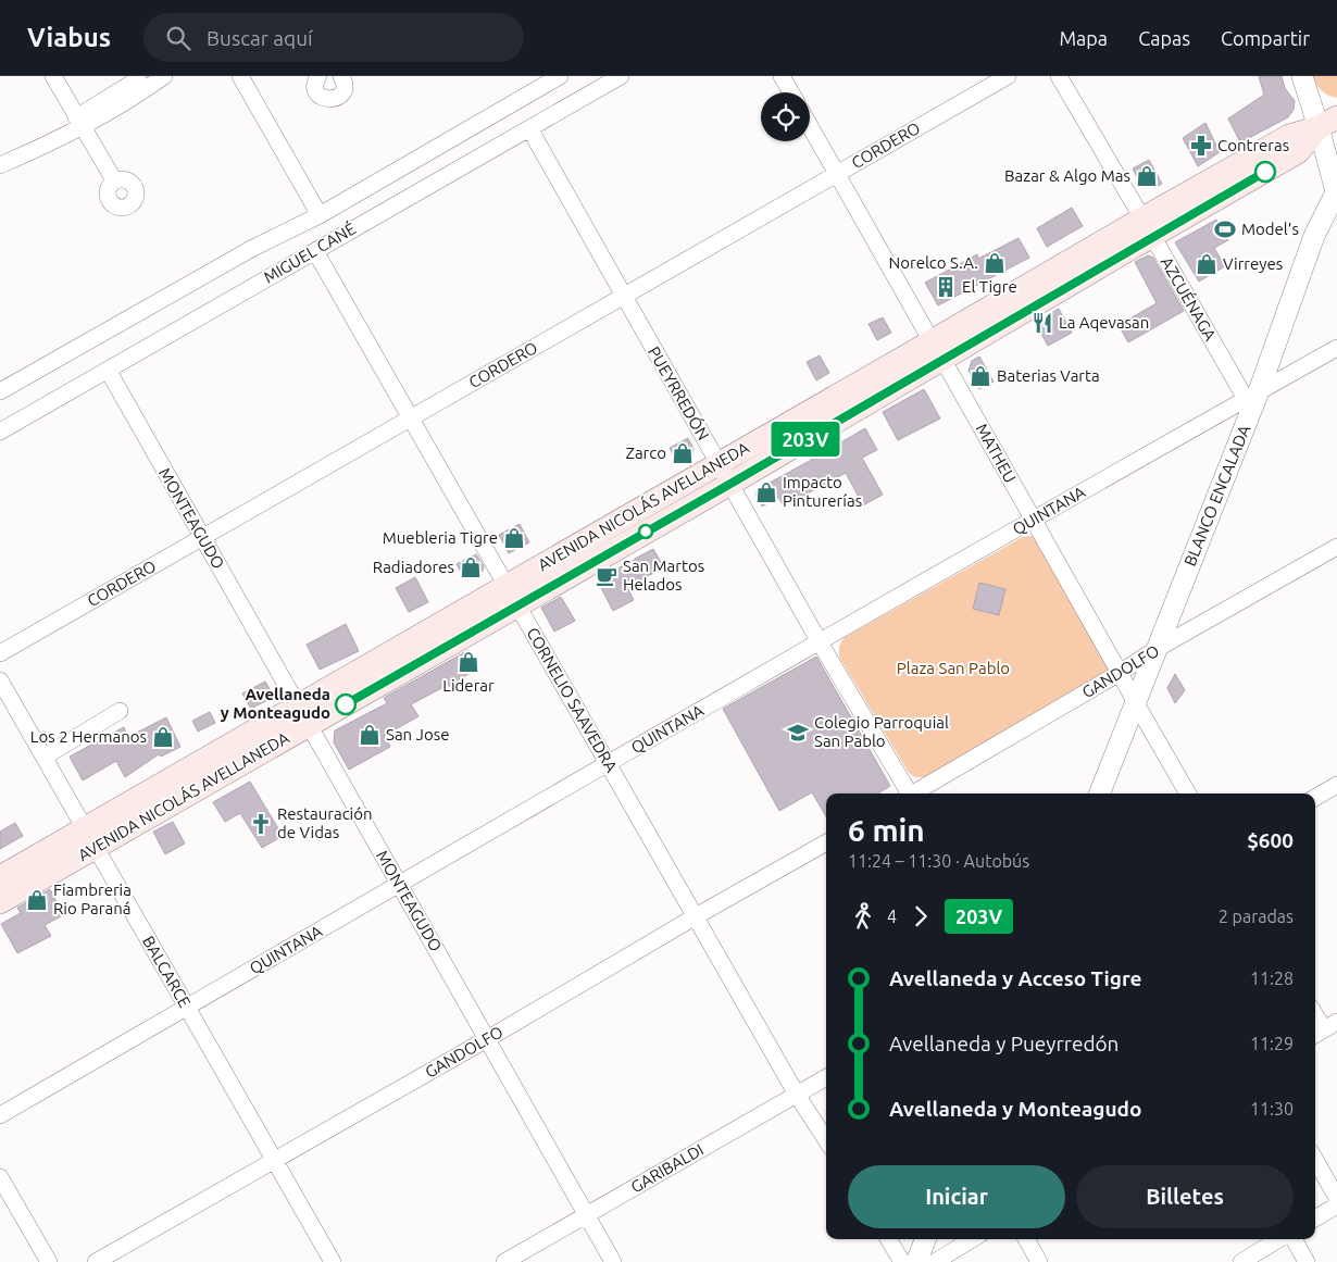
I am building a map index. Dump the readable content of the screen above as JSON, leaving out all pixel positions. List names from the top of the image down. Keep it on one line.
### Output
{"streets":{"main road":["AVENIDA NICOLÁS AVELLANEDA"],"street":["CORDERO","MIGUEL CANÉ","AZCUÉNAGA","PUEYRREDÓN","MATHEU","BLANCO ENCALADA","QUINTANA","MONTEAGUDO","GANDOLFO","CORNELIO SAAVEDRA","BALCARCE","GARIBALDI"]},"crossings":[["CORDERO","PUEYRREDÓN"],["CORDERO","MATHEU"],["CORDERO","MONTEAGUDO"],["CORDERO","CORNELIO SAAVEDRA"],["MIGUEL CANÉ","PUEYRREDÓN"],["MIGUEL CANÉ","MONTEAGUDO"],["MIGUEL CANÉ","CORNELIO SAAVEDRA"],["AZCUÉNAGA","BLANCO ENCALADA"],["AZCUÉNAGA","AVENIDA NICOLÁS AVELLANEDA"],["AZCUÉNAGA","QUINTANA"],["PUEYRREDÓN","AVENIDA NICOLÁS AVELLANEDA"],["PUEYRREDÓN","QUINTANA"],["MATHEU","BLANCO ENCALADA"],["MATHEU","AVENIDA NICOLÁS AVELLANEDA"],["MATHEU","QUINTANA"],["MATHEU","GANDOLFO"],["BLANCO ENCALADA","QUINTANA"],["BLANCO ENCALADA","GANDOLFO"],["AVENIDA NICOLÁS AVELLANEDA","MONTEAGUDO"],["AVENIDA NICOLÁS AVELLANEDA","CORNELIO SAAVEDRA"],["AVENIDA NICOLÁS AVELLANEDA","BALCARCE"],["QUINTANA","MONTEAGUDO"],["QUINTANA","CORNELIO SAAVEDRA"],["QUINTANA","BALCARCE"],["MONTEAGUDO","GANDOLFO"],["MONTEAGUDO","GARIBALDI"],["GANDOLFO","CORNELIO SAAVEDRA"],["GANDOLFO","BALCARCE"],["CORNELIO SAAVEDRA","GARIBALDI"]],"parks":["Plaza San Pablo"],"places":{"pharmacy":["Contreras"],"shop":["Bazar & Algo Mas","Norelco S.A.","Virreyes","Baterias Varta","Zarco","Impacto Pinturerías","Muebleria Tigre","Radiadores","Liderar","San Jose","Los 2 Hermanos","Fiambreria Rio Paraná"],"sports":["Model's"],"building":["El Tigre"],"restaurant":["La Aqevasan"],"cafe":["San Martos Helados"],"other":["Avellaneda y Monteagudo"],"school or university":["Colegio Parroquial San Pablo"],"church":["Restauración de Vidas"]},"lines":["bus line 203V"],"page":{"header":"Viabus","search":"Buscar aquí","nav":["Mapa","Capas","Compartir"],"on_map":"203V","heading":["6 min","11:24 – 11:30 · Autobús","$600"],"legs":["4","203V","2 paradas"],"list":[{"name":"Avellaneda y Acceso Tigre","value":"11:28"},{"name":"Avellaneda y Pueyrredón","value":"11:29"},{"name":"Avellaneda y Monteagudo","value":"11:30"}],"buttons":["Iniciar","Billetes"]}}
